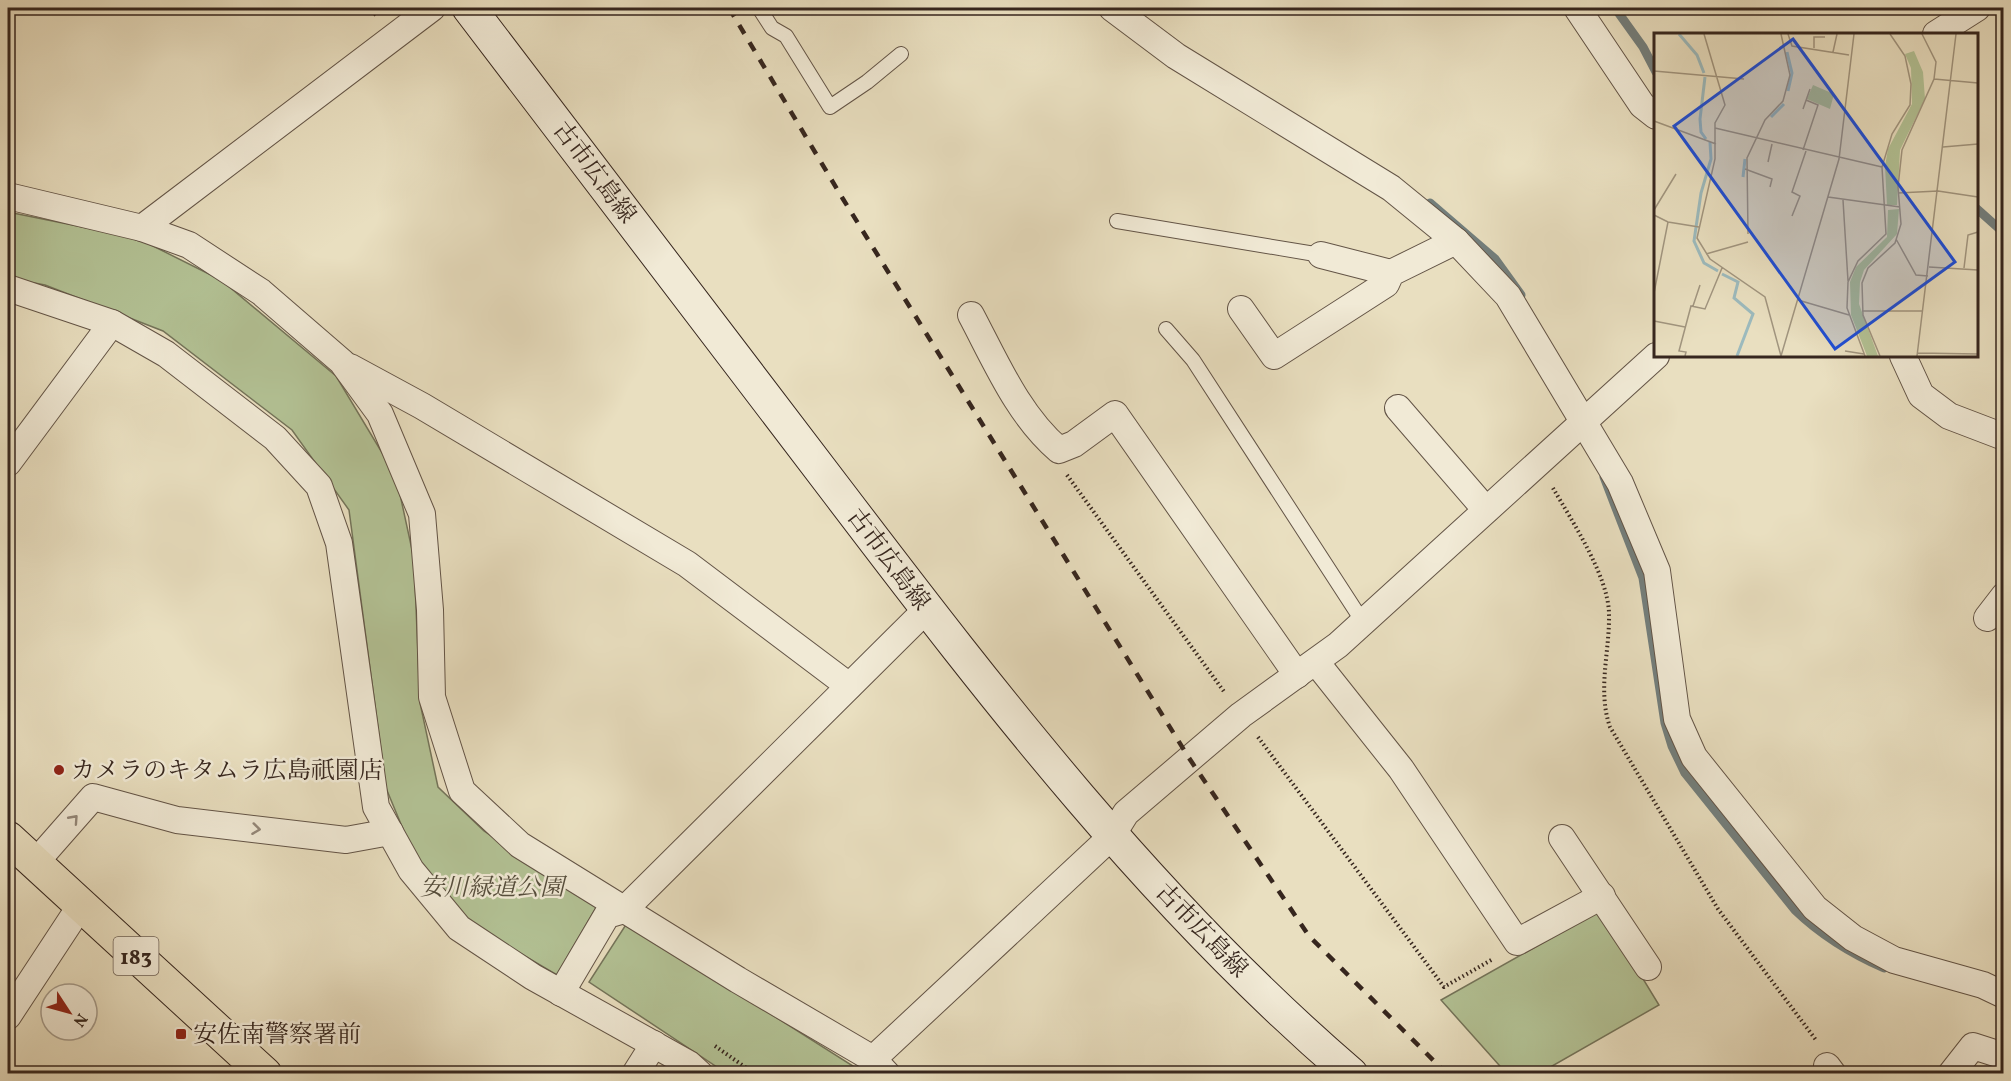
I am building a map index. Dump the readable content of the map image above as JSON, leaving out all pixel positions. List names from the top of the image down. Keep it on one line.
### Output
{"streets":{"highway":["183"],"main road":["古市広島線"]},"parks":["安川緑道公園"],"places":{"other":["カメラのキタムラ広島祇園店"],"transit":["安佐南警察署前"]},"north":"bottom right"}
